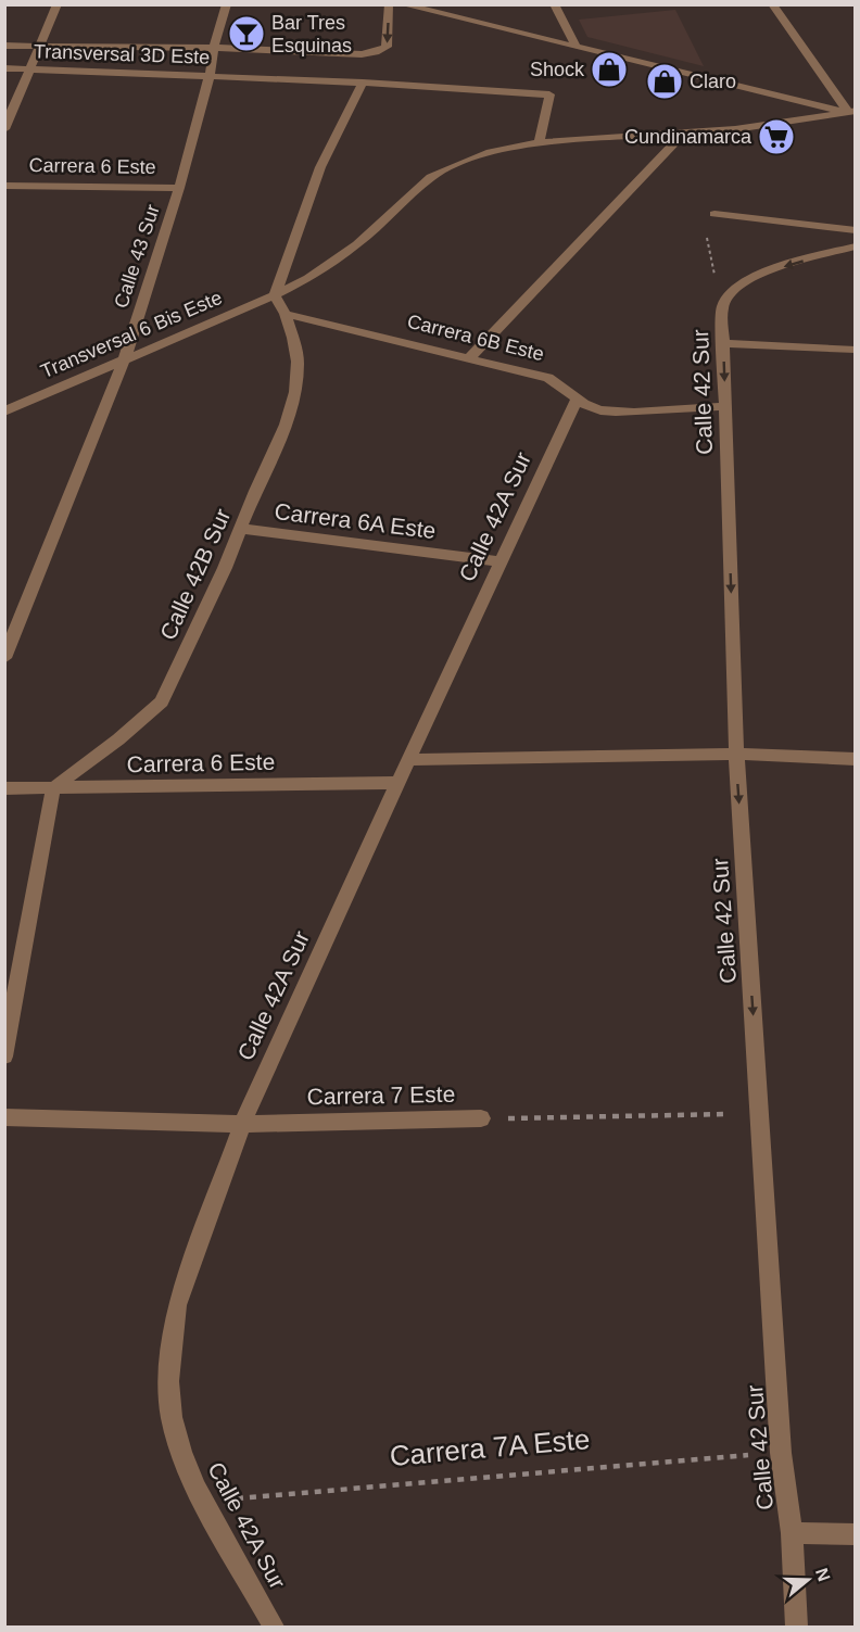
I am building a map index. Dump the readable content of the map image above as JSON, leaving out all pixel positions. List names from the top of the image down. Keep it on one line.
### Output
{"streets":{"street":["Transversal 3D Este","Carrera 6 Este","Calle 43 Sur","Transversal 6 Bis Este","Carrera 6B Este","Calle 42 Sur","Calle 42A Sur","Carrera 6A Este","Calle 42B Sur","Carrera 7 Este"],"path":["Carrera 7A Este"]},"crossings":[["Transversal 3D Este","Calle 43 Sur"],["Transversal 3D Este","Transversal 6 Bis Este"],["Carrera 6 Este","Calle 43 Sur"],["Carrera 6 Este","Calle 42A Sur"],["Carrera 6 Este","Calle 42B Sur"],["Calle 43 Sur","Transversal 6 Bis Este"],["Transversal 6 Bis Este","Calle 42B Sur"],["Carrera 6B Este","Calle 42 Sur"],["Carrera 6B Este","Calle 42A Sur"],["Carrera 6B Este","Calle 42B Sur"],["Calle 42 Sur","Carrera 7 Este"],["Calle 42 Sur","Carrera 7A Este"],["Calle 42A Sur","Carrera 6A Este"],["Calle 42A Sur","Carrera 7 Este"],["Calle 42A Sur","Carrera 7A Este"],["Carrera 6A Este","Calle 42B Sur"]],"one_way":["Calle 42 Sur"],"places":{"bar":["Bar Tres Esquinas"],"shop":["Shock","Claro"],"supermarket":["Cundinamarca"]},"north":"right"}
